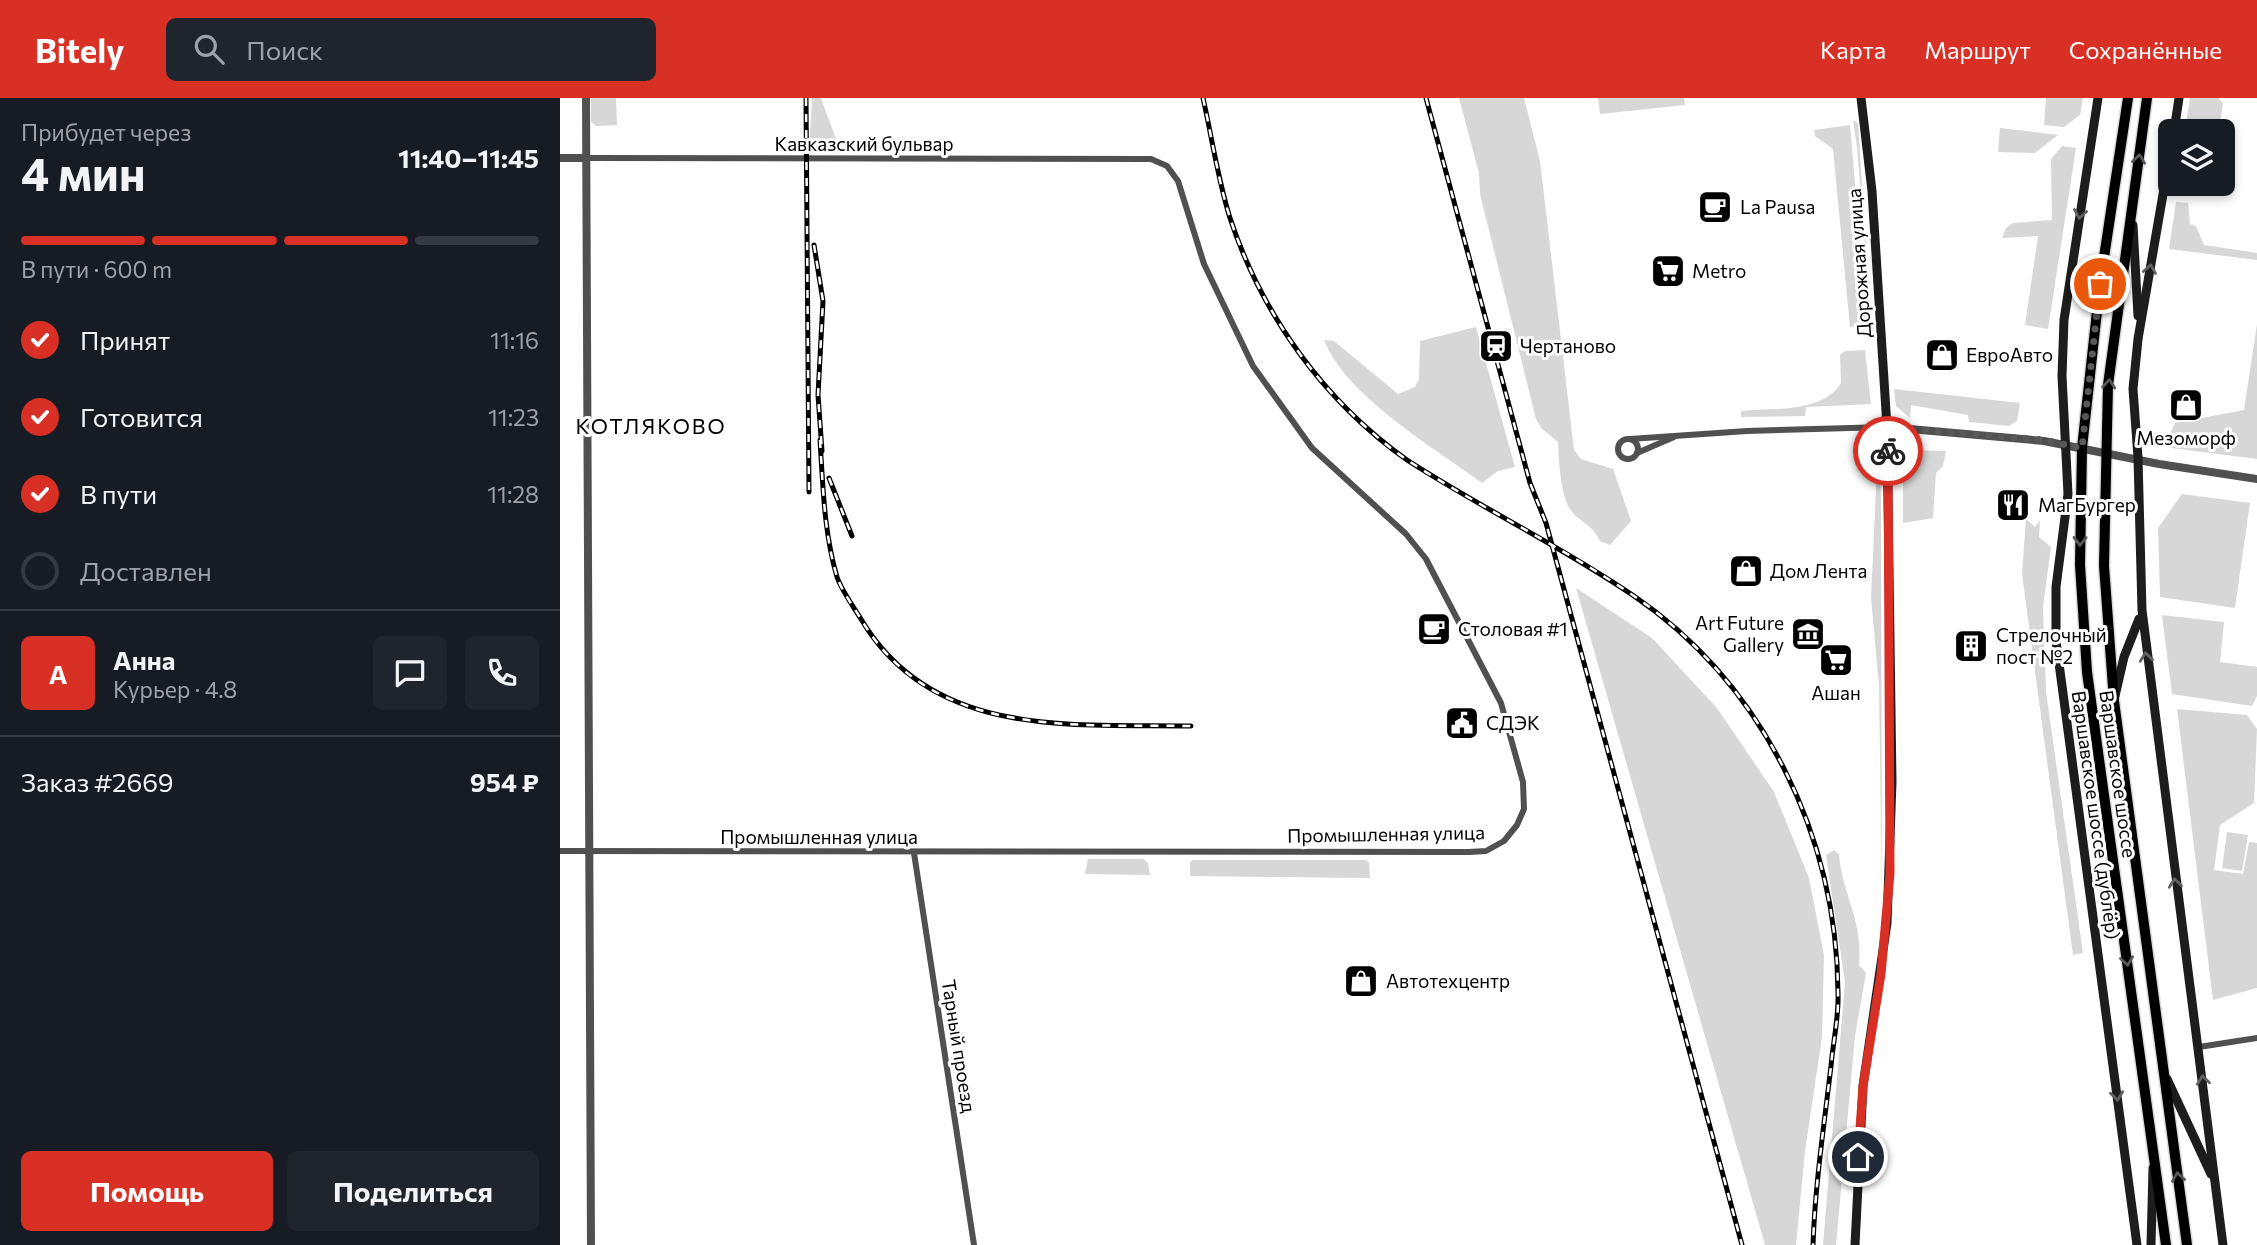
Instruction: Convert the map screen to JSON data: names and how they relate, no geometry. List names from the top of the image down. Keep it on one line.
{"streets":{"main road":["Дорожная улица","Варшавское шоссе","Варшавское шоссе (дублёр)"],"street":["Кавказский бульвар","Промышленная улица","Тарный проезд"]},"crossings":[["Кавказский бульвар","Промышленная улица"],["Промышленная улица","Тарный проезд"]],"districts":["КОТЛЯКОВО"],"places":{"cafe":["La Pausa","Столовая #1"],"supermarket":["Metro","Ашан"],"station":["Чертаново"],"shop":["ЕвроАвто","Мезоморф","Дом Лента","Автотехцентр"],"restaurant":["МагБургер"],"museum":["Art Future Gallery"],"building":["Стрелочный пост №2"],"public building":["СДЭК"]},"page":{"header":"Bitely","search":"Поиск","nav":["Карта","Маршрут","Сохранённые"],"heading":["4 мин","Прибудет через","11:40–11:45"],"panel":["Анна","Курьер · 4.8","Заказ #2669","954 ₽"],"bar":"В пути · 600 m","list":[["Принят","11:16"],["Готовится","11:23"],["В пути","11:28"],"Доставлен"],"round":"А","buttons":["Помощь","Поделиться"]}}
